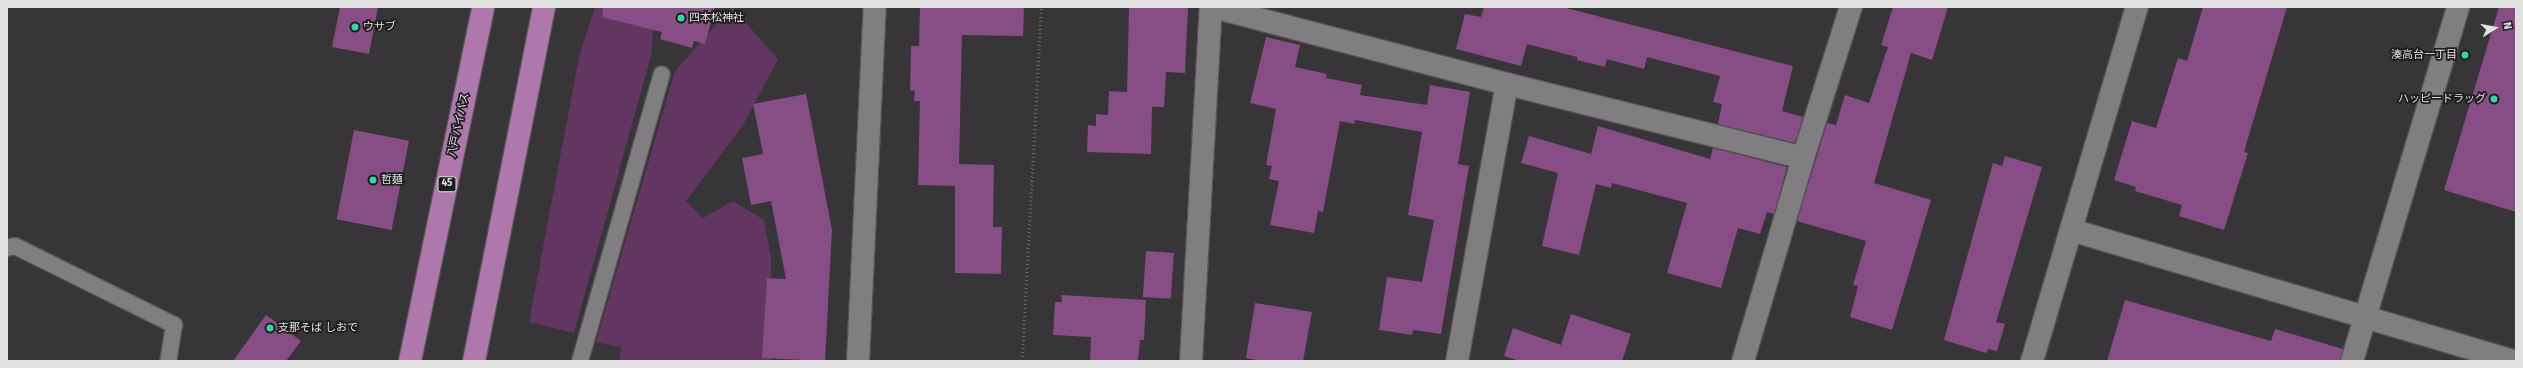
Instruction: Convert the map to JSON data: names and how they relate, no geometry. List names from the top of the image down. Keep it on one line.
{"streets":{"highway":["八戸バイパス","45"]},"places":["四本松神社","ウサブ","湊高台一丁目","ハッピードラッグ","哲麺","支那そば しおで"],"north":"right"}
